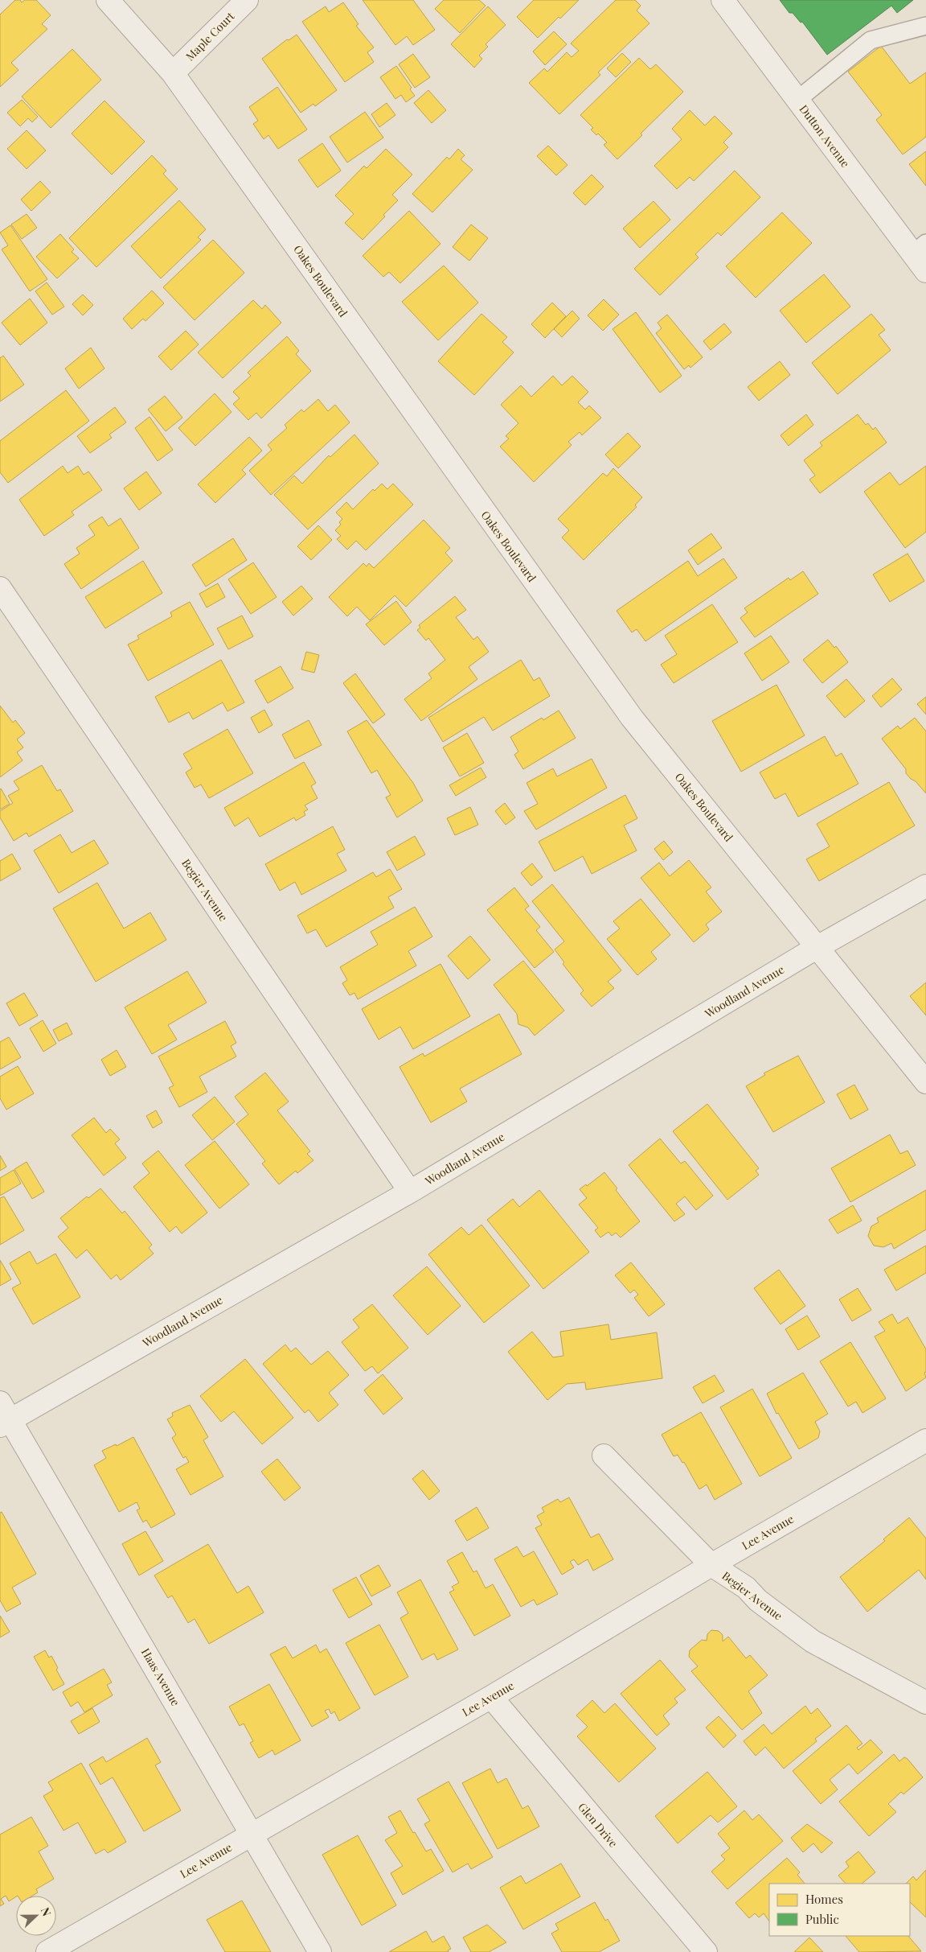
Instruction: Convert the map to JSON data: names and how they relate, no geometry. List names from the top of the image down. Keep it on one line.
{"streets":{"street":["Maple Court","Dutton Avenue","Oakes Boulevard","Begier Avenue","Woodland Avenue","Lee Avenue","Haas Avenue","Glen Drive"]},"crossings":[["Maple Court","Oakes Boulevard"],["Oakes Boulevard","Woodland Avenue"],["Begier Avenue","Woodland Avenue"],["Begier Avenue","Lee Avenue"],["Woodland Avenue","Haas Avenue"],["Lee Avenue","Haas Avenue"],["Lee Avenue","Glen Drive"]],"legend":["Homes","Public"],"north":"right"}
